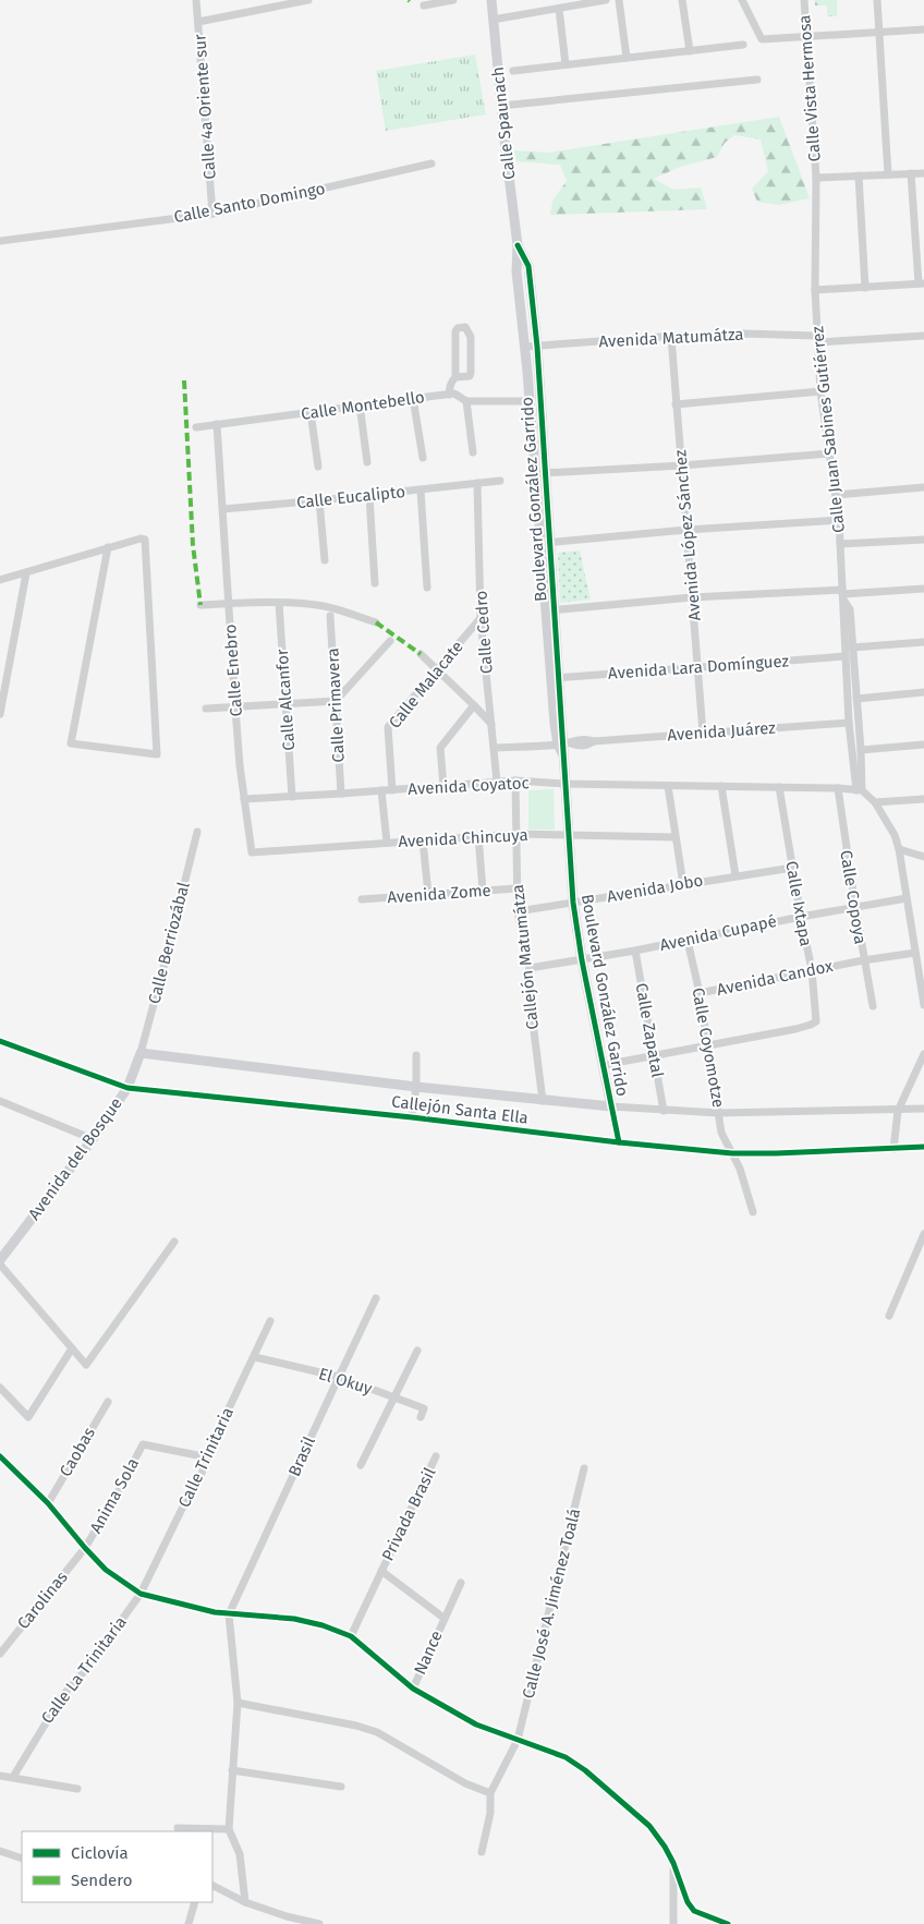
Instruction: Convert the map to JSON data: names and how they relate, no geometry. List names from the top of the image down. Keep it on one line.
{"streets":{"street":["Calle Vista Hermosa","Calle 4a Oriente sur","Calle Spaunach","Calle Santo Domingo","Avenida Matumátza","Calle Montebello","Calle Juan Sabines Gutiérrez","Calle Eucalipto","Boulevard González Garrido","Avenida López Sánchez","Calle Cedro","Avenida Lara Domínguez","Calle Enebro","Calle Malacate","Calle Alcanfor","Calle Primavera","Avenida Juárez","Avenida Coyatoc","Avenida Chincuya","Avenida Jobo","Avenida Zome","Calle Copoya","Calle Ixtapa","Avenida Cupapé","Calle Berriozábal","Callejón Matumátza","Avenida Candox","Calle Zapatal","Calle Coyomotze","Callejón Santa Ella","Avenida del Bosque","El Okuy","Caobas","Brasil","Calle Trinitaria","Anima Sola","Privada Brasil","Carolinas","Calle José A. Jiménez Toalá","Nance","Calle La Trinitaria"]},"crossings":[["Calle Vista Hermosa","Calle Juan Sabines Gutiérrez"],["Calle 4a Oriente sur","Calle Santo Domingo"],["Calle Spaunach","Boulevard González Garrido"],["Avenida Matumátza","Calle Juan Sabines Gutiérrez"],["Avenida Matumátza","Boulevard González Garrido"],["Avenida Matumátza","Avenida López Sánchez"],["Calle Montebello","Boulevard González Garrido"],["Calle Montebello","Calle Enebro"],["Calle Juan Sabines Gutiérrez","Avenida Lara Domínguez"],["Calle Juan Sabines Gutiérrez","Avenida Juárez"],["Calle Juan Sabines Gutiérrez","Avenida Coyatoc"],["Calle Eucalipto","Calle Cedro"],["Calle Eucalipto","Calle Enebro"],["Boulevard González Garrido","Avenida Lara Domínguez"],["Boulevard González Garrido","Avenida Juárez"],["Boulevard González Garrido","Avenida Coyatoc"],["Boulevard González Garrido","Avenida Chincuya"],["Boulevard González Garrido","Avenida Jobo"],["Boulevard González Garrido","Avenida Cupapé"],["Boulevard González Garrido","Callejón Santa Ella"],["Avenida López Sánchez","Avenida Lara Domínguez"],["Avenida López Sánchez","Avenida Juárez"],["Calle Cedro","Calle Malacate"],["Calle Cedro","Avenida Juárez"],["Calle Cedro","Avenida Coyatoc"],["Calle Enebro","Avenida Coyatoc"],["Calle Enebro","Avenida Chincuya"],["Calle Malacate","Avenida Coyatoc"],["Calle Alcanfor","Avenida Coyatoc"],["Calle Primavera","Avenida Coyatoc"],["Avenida Coyatoc","Calle Copoya"],["Avenida Coyatoc","Calle Ixtapa"],["Avenida Coyatoc","Callejón Matumátza"],["Avenida Chincuya","Callejón Matumátza"],["Avenida Jobo","Calle Ixtapa"],["Avenida Jobo","Callejón Matumátza"],["Avenida Zome","Callejón Matumátza"],["Calle Copoya","Avenida Cupapé"],["Calle Copoya","Avenida Candox"],["Calle Ixtapa","Avenida Cupapé"],["Calle Ixtapa","Avenida Candox"],["Calle Ixtapa","Calle Coyomotze"],["Avenida Cupapé","Callejón Matumátza"],["Avenida Cupapé","Calle Zapatal"],["Avenida Cupapé","Calle Coyomotze"],["Calle Berriozábal","Avenida del Bosque"],["Avenida Candox","Calle Coyomotze"],["Calle Coyomotze","Callejón Santa Ella"],["Callejón Santa Ella","Avenida del Bosque"],["El Okuy","Brasil"],["El Okuy","Calle Trinitaria"],["Calle Trinitaria","Anima Sola"],["Calle Trinitaria","Calle La Trinitaria"],["Anima Sola","Carolinas"]],"legend":["Ciclovía","Sendero"]}
